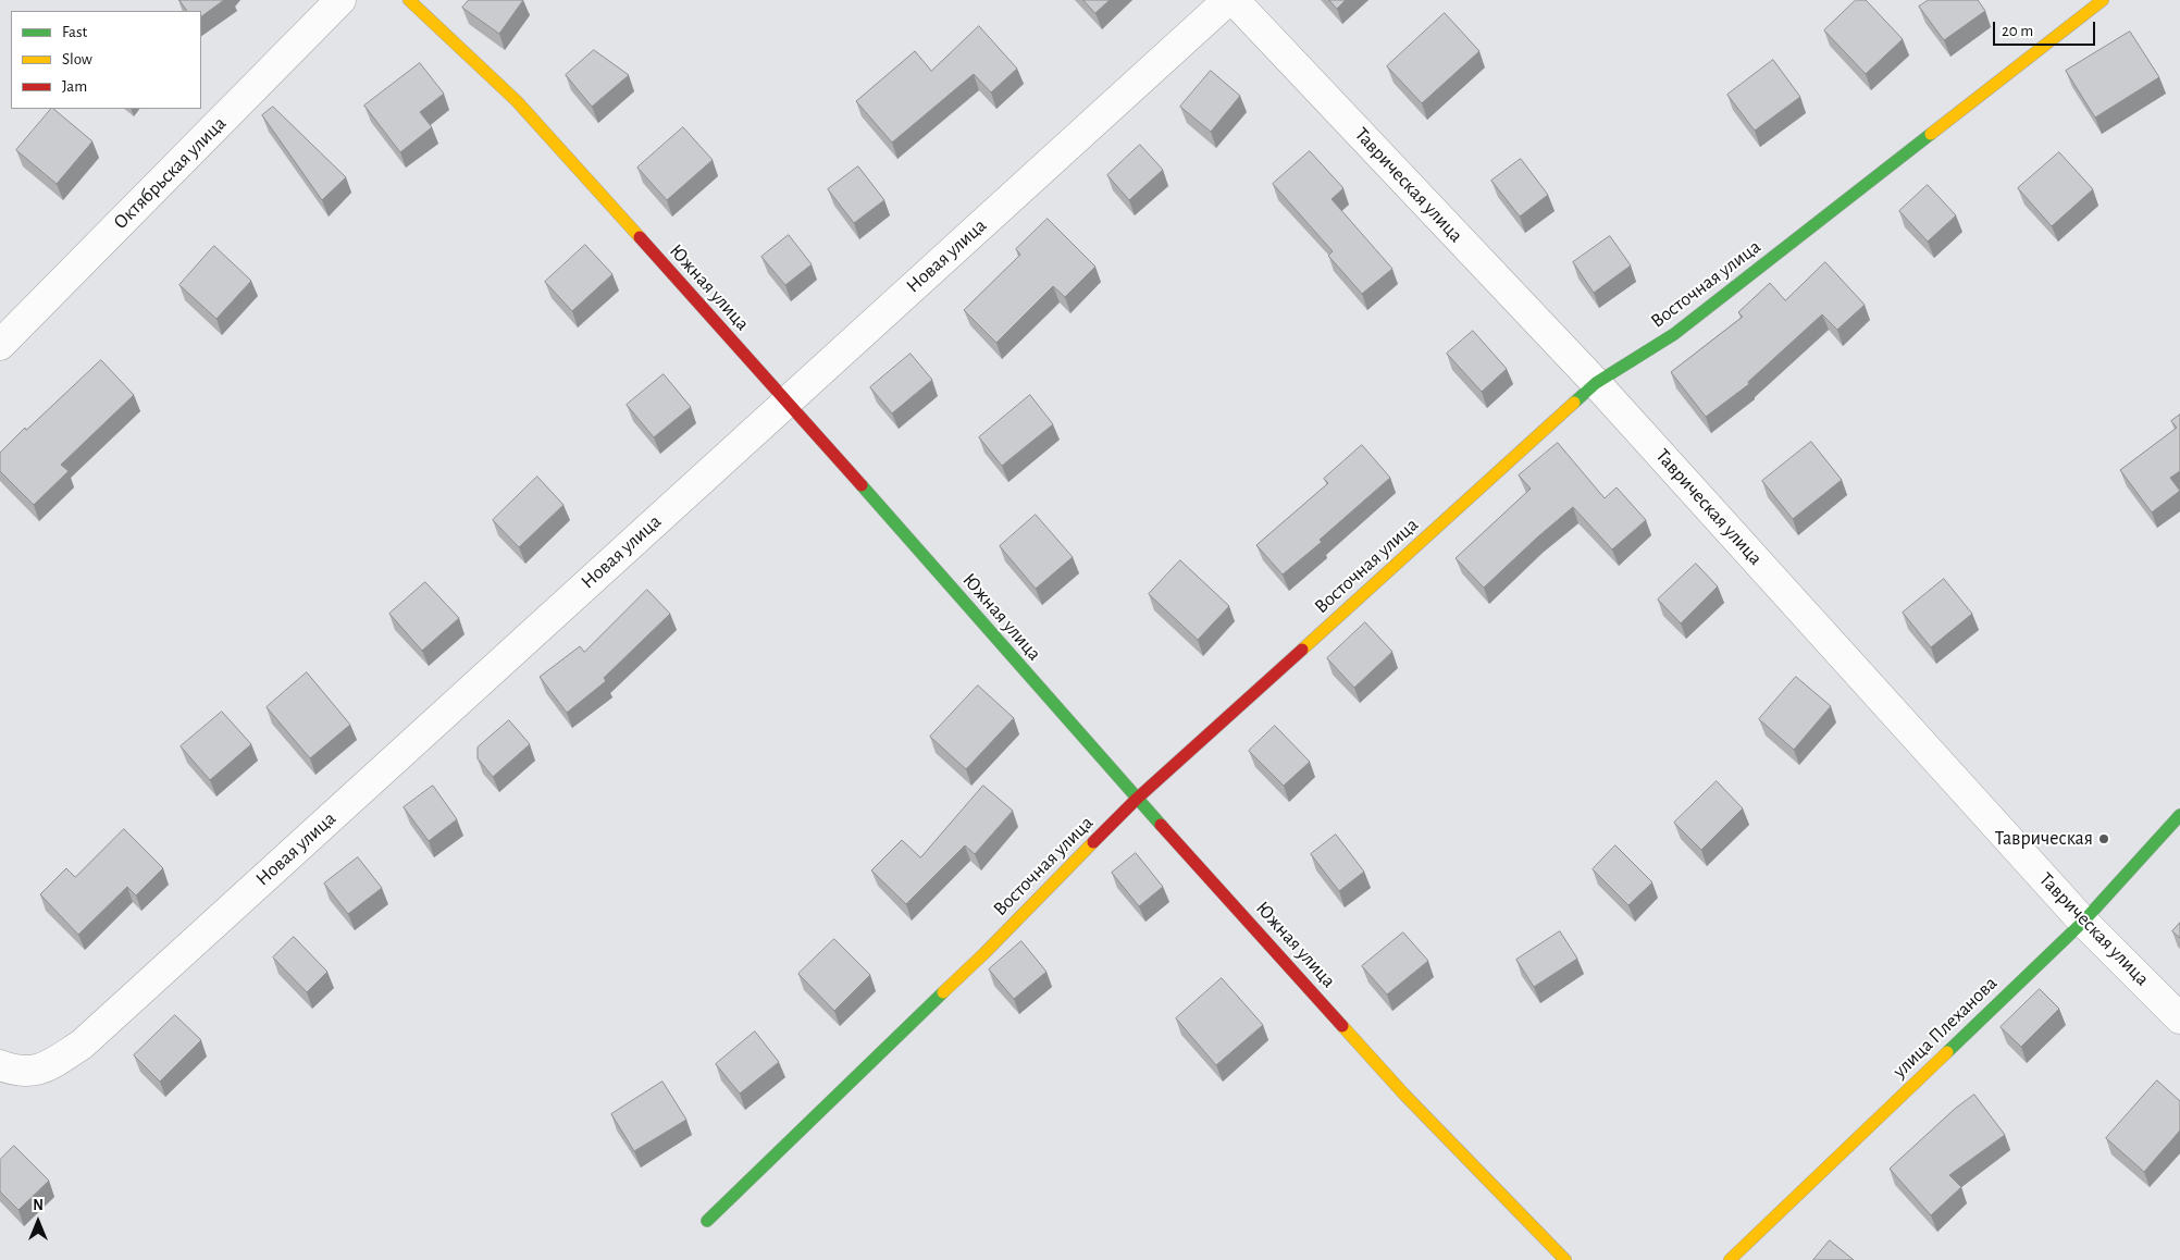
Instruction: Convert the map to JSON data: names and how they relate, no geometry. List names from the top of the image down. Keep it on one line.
{"streets":{"street":["Октябрьская улица","Таврическая улица","Новая улица","Восточная улица","Южная улица","улица Плеханова"]},"crossings":[["Таврическая улица","Восточная улица"],["Таврическая улица","улица Плеханова"],["Новая улица","Южная улица"],["Восточная улица","Южная улица"]],"places":["Таврическая"],"legend":["Fast","Slow","Jam"],"scale_bar":"20 m","north":"top"}
